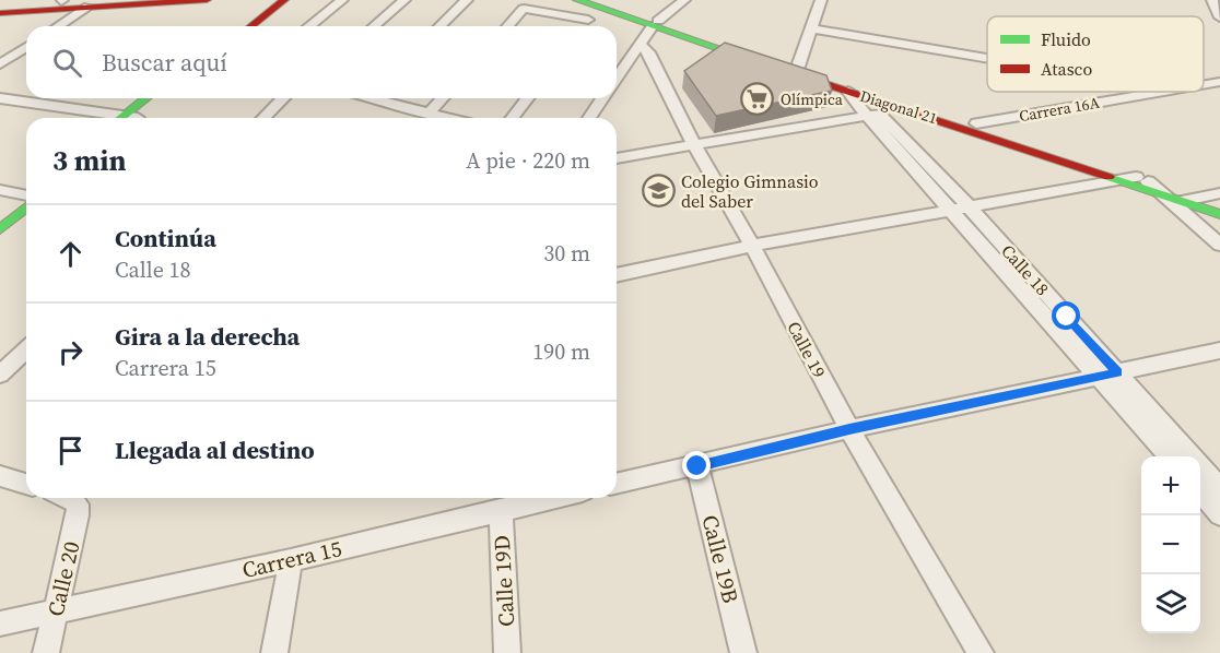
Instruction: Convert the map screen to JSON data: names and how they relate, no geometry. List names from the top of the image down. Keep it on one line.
{"streets":{"main road":["Diagonal 21"],"street":["Carrera 16A","Calle 18","Calle 19","Carrera 15","Calle 19B","Calle 20","Calle 19D"]},"crossings":[["Diagonal 21","Carrera 16A"],["Diagonal 21","Calle 18"],["Carrera 15","Calle 20"],["Carrera 15","Calle 19D"]],"places":{"supermarket":["Olímpica"],"school or university":["Colegio Gimnasio del Saber"]},"legend":["Fluido","Atasco"],"page":{"search":"Buscar aquí","heading":["3 min","A pie · 220 m"],"list":[["Continúa","Calle 18","30 m"],["Gira a la derecha","Carrera 15","190 m"],"Llegada al destino"],"map_buttons":["+","−"]}}
